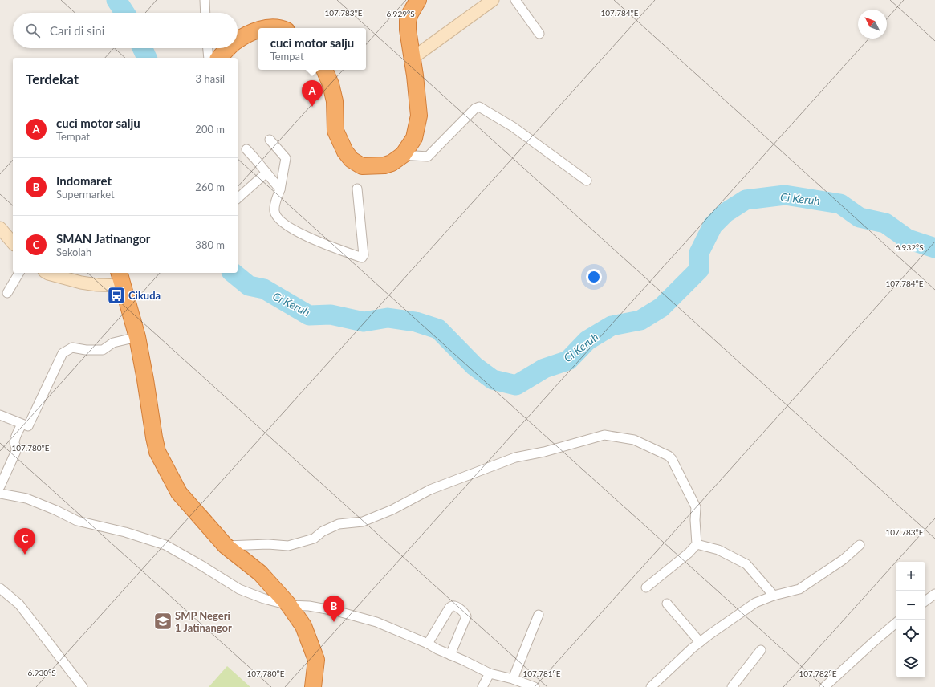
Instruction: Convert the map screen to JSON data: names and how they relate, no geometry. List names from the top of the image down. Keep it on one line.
{"water":["Ci Keruh"],"places":{"bus stop":["Cikuda"],"school or university":["SMP Negeri 1 Jatinangor"]},"north":"top left","page":{"search":"Cari di sini","popup":["cuci motor salju","Tempat"],"heading":["Terdekat","3 hasil"],"pins":["A","C","B"],"list":[{"mark":"A","name":"cuci motor salju","note":"Tempat","value":"200 m"},{"mark":"B","name":"Indomaret","note":"Supermarket","value":"260 m"},{"mark":"C","name":"SMAN Jatinangor","note":"Sekolah","value":"380 m"}],"map_buttons":["+","−"]},"coordinates":["107.783°E","107.784°E","6.929°S","6.932°S","107.780°E","6.930°S","107.781°E","107.782°E"]}
